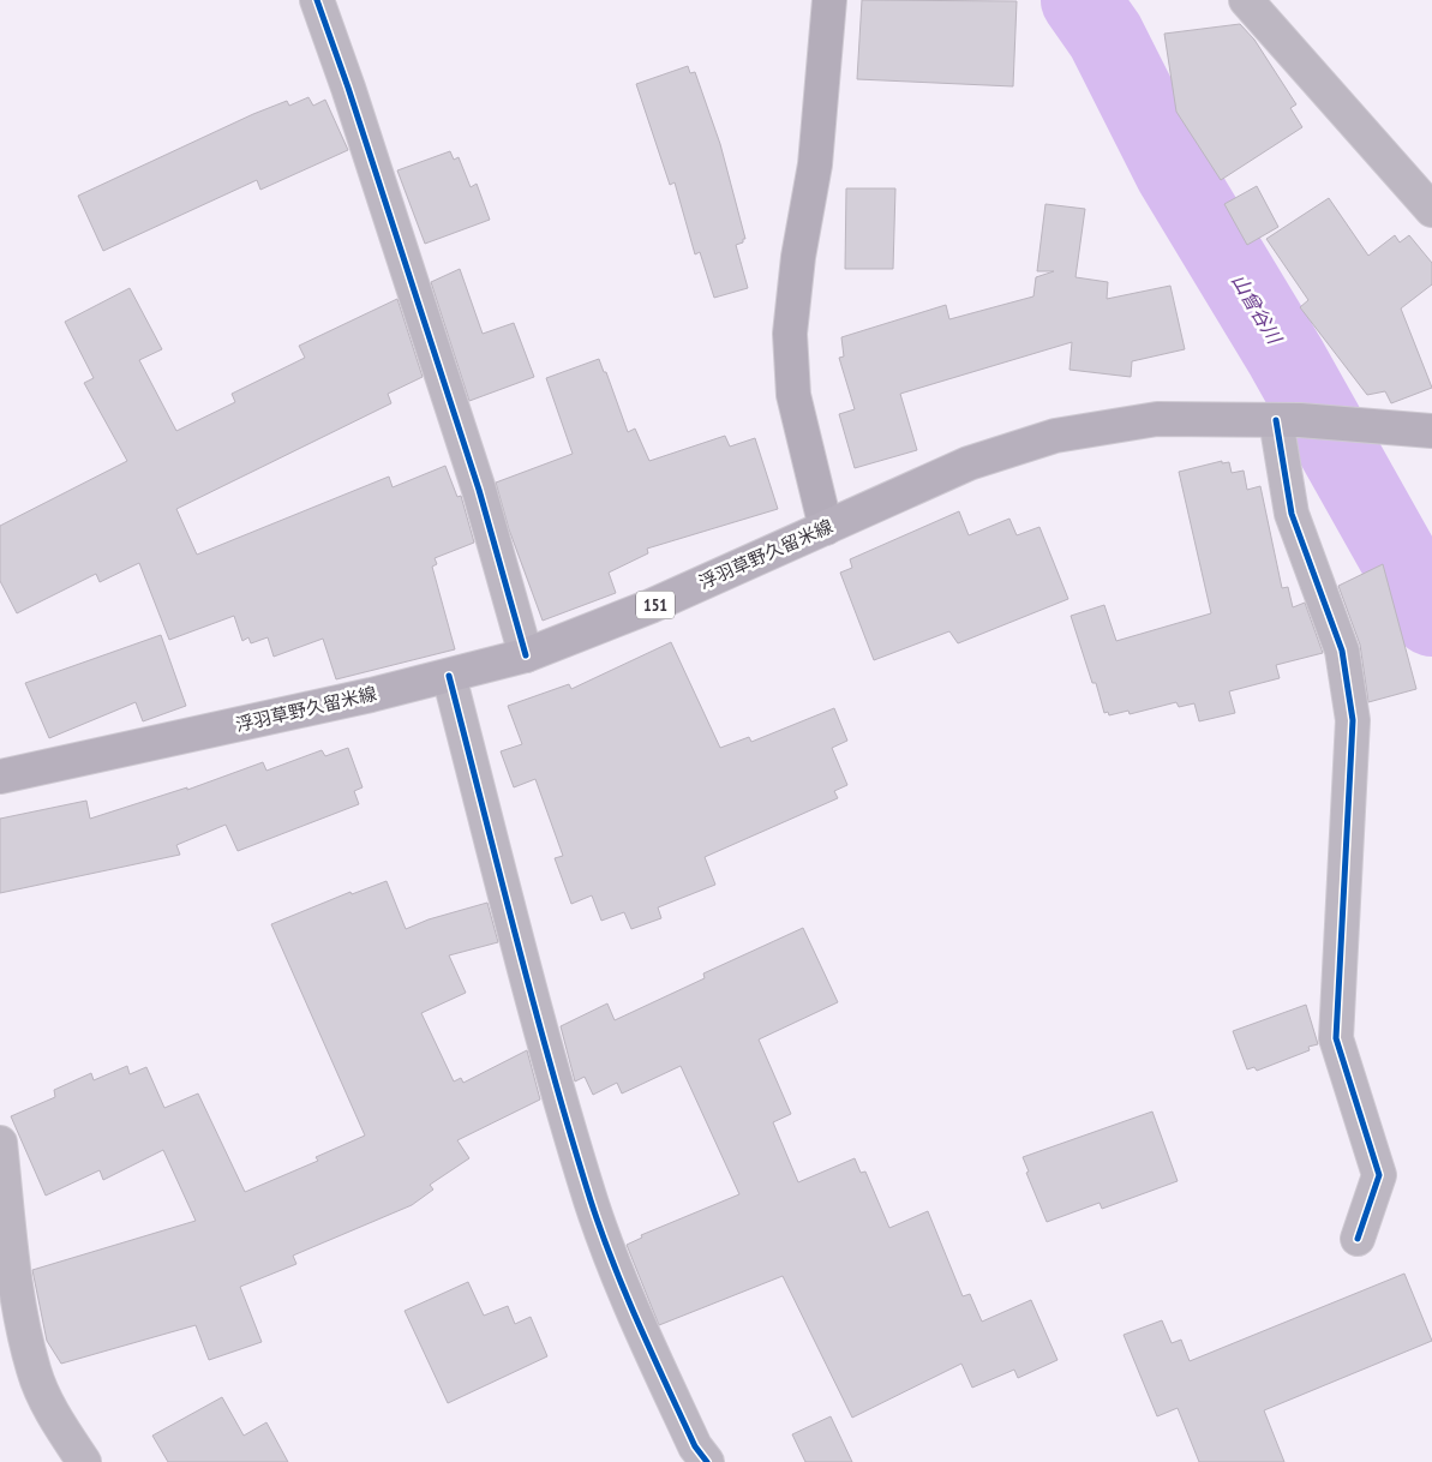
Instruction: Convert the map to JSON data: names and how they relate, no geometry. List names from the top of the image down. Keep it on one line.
{"streets":{"main road":["浮羽草野久留米線","151"]},"water":["山曾谷川"]}
